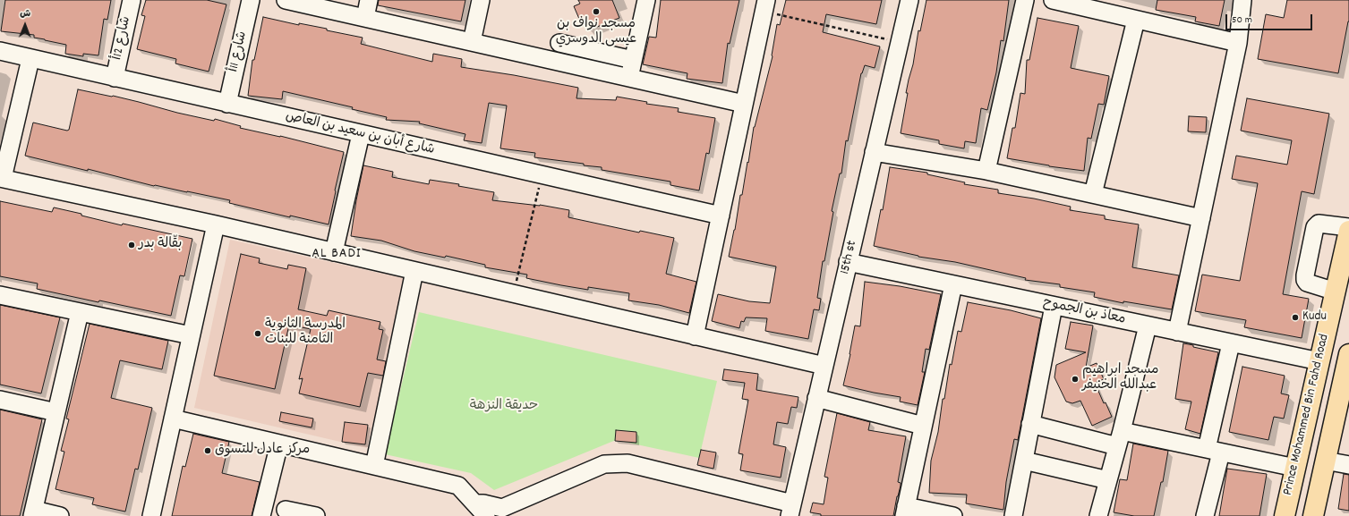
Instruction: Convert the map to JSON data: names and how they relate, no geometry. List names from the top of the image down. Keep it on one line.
{"streets":{"highway":["Prince Mohammed Bin Fahd Road"],"street":["شارع 12أ","شارع 11أ","شارع أبان بن سعيد بن العاص","15th st","معاذ بن الجموح"]},"crossings":[["شارع 12أ","شارع أبان بن سعيد بن العاص"],["شارع 11أ","شارع أبان بن سعيد بن العاص"],["15th st","معاذ بن الجموح"],["معاذ بن الجموح","Prince Mohammed Bin Fahd Road"]],"districts":["AL BADI"],"parks":["حديقة النزهة"],"places":["مسجد نواف بن عيسى الدوسري","بقّالة بدر","Kudu","المدرسة الثانوية الثامنة للبنات","مسجد ابراهيم عبدالله الخنيفر","مركز عادل للتسوق"],"scale_bar":"50 m","north":"top"}
